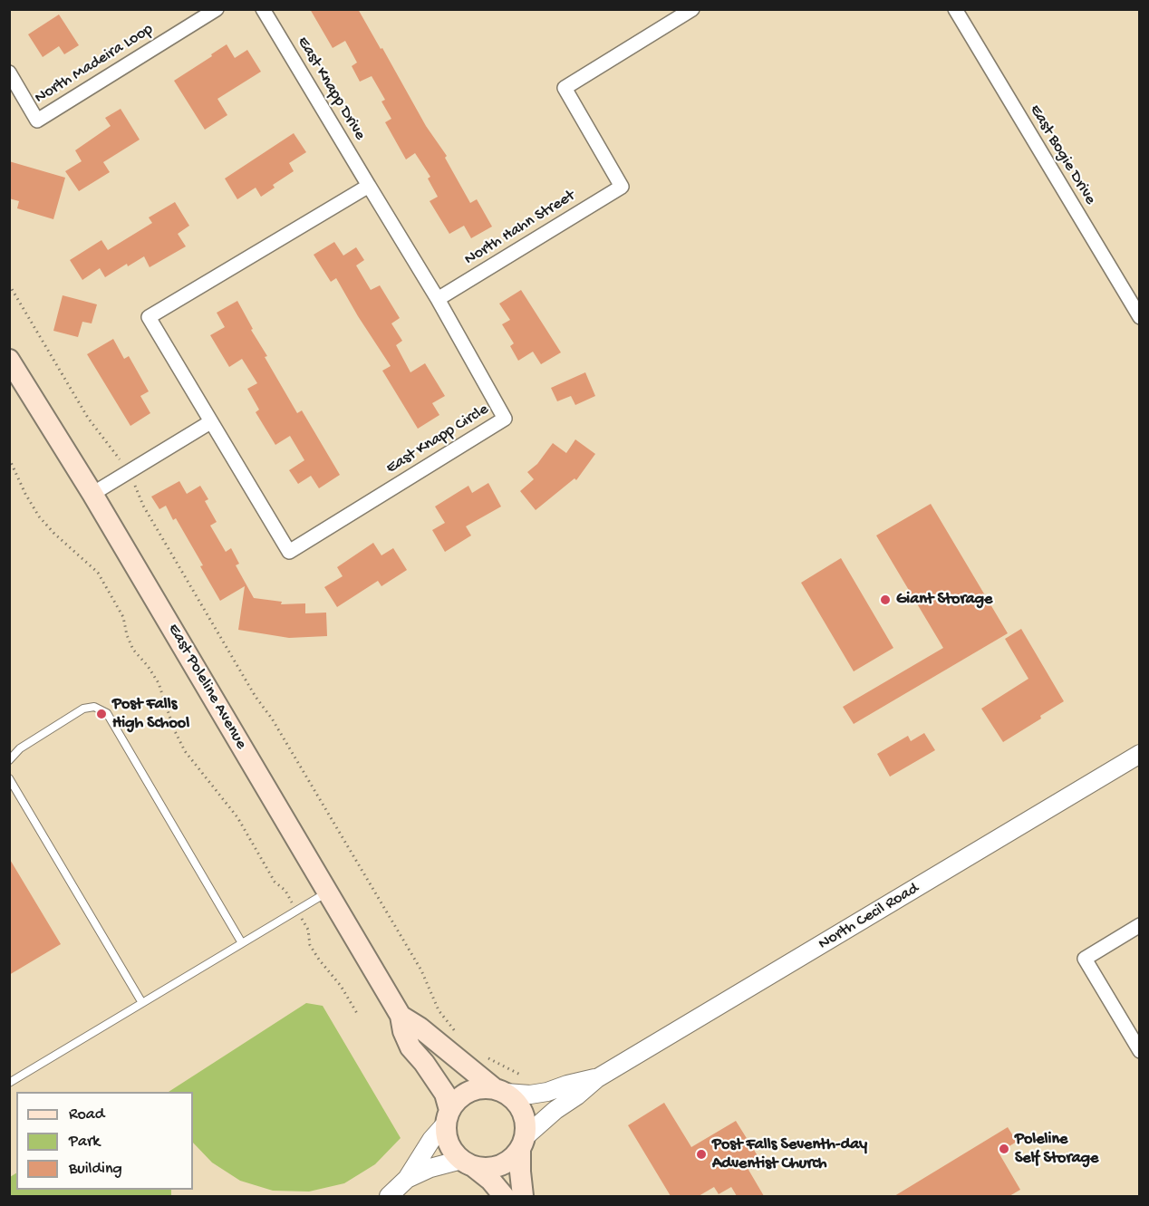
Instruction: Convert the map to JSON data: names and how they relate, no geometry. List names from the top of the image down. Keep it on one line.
{"streets":{"main road":["East Poleline Avenue"],"street":["North Madeira Loop","East Knapp Drive","East Bogie Drive","North Hahn Street","East Knapp Circle","North Cecil Road"]},"crossings":[["East Knapp Drive","East Knapp Circle"],["North Hahn Street","East Knapp Circle"],["East Poleline Avenue","North Cecil Road"]],"places":["Giant Storage","Post Falls High School","Poleline Self Storage","Post Falls Seventh-day Adventist Church"],"legend":["Road","Park","Building"]}
